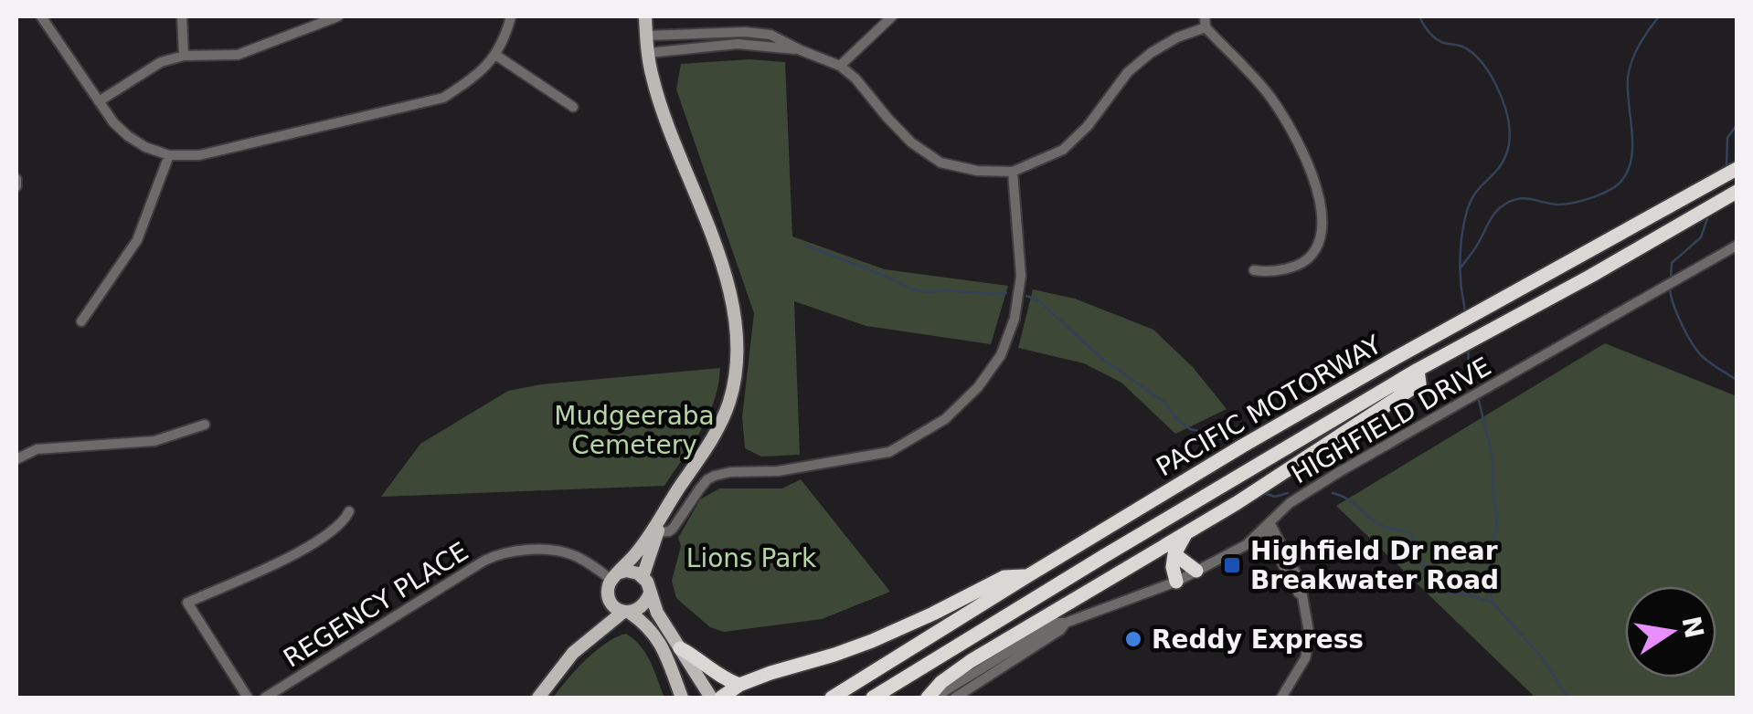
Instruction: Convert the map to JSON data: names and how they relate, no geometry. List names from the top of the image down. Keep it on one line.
{"streets":{"highway":["PACIFIC MOTORWAY"],"street":["HIGHFIELD DRIVE","REGENCY PLACE"]},"parks":["Mudgeeraba Cemetery","Lions Park"],"places":{"transit":["Highfield Dr near Breakwater Road"],"other":["Reddy Express"]},"north":"right"}
